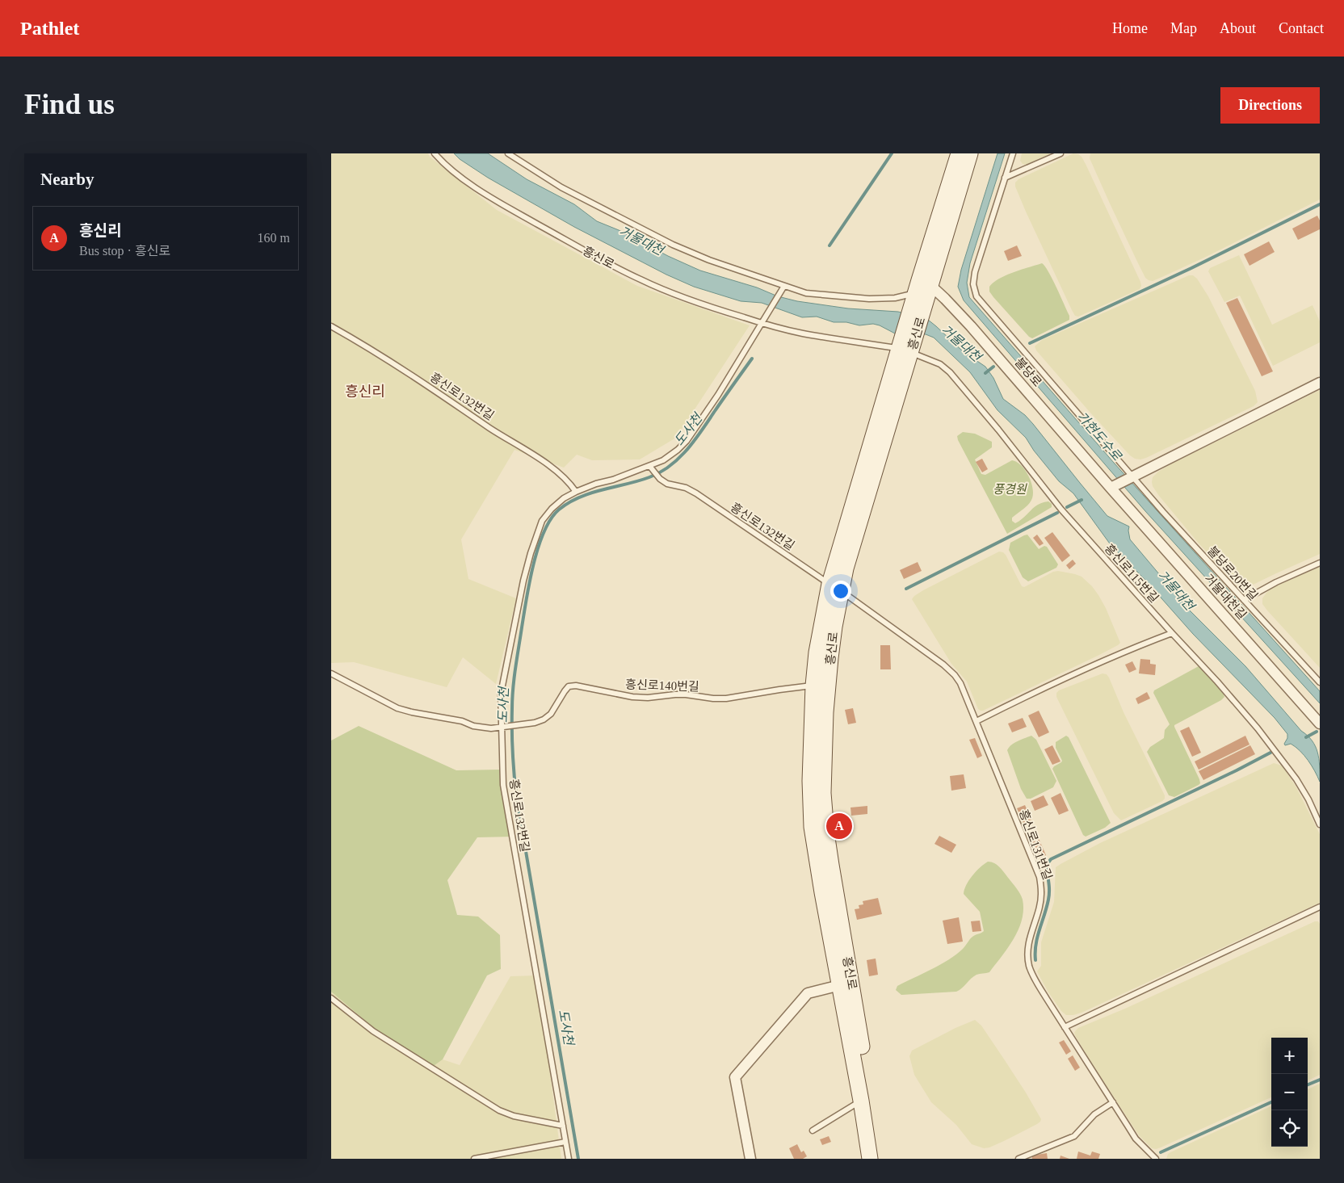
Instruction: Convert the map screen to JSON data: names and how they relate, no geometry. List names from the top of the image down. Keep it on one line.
{"streets":{"main road":["흥신로"],"street":["불당로","거물대천길"],"lane":["흥신로132번길","흥신로115번길","불당로20번길","흥신로140번길","흥신로131번길"]},"crossings":[["흥신로","불당로"],["흥신로","흥신로132번길"],["흥신로","흥신로115번길"],["흥신로","흥신로140번길"],["흥신로","흥신로131번길"],["불당로","거물대천길"],["흥신로132번길","흥신로140번길"],["흥신로132번길","흥신로131번길"]],"districts":["흥신리"],"water":["거물대천","도사천","가현도수로"],"parks":["풍경원"],"page":{"header":"Pathlet","nav":["Home","Map","About","Contact"],"buttons":"Directions","title":"Find us","heading":"Nearby","list":[{"mark":"A","name":"흥신리","note":"Bus stop · 흥신로","value":"160 m"}],"pins":"A","map_buttons":["+","−"]}}
